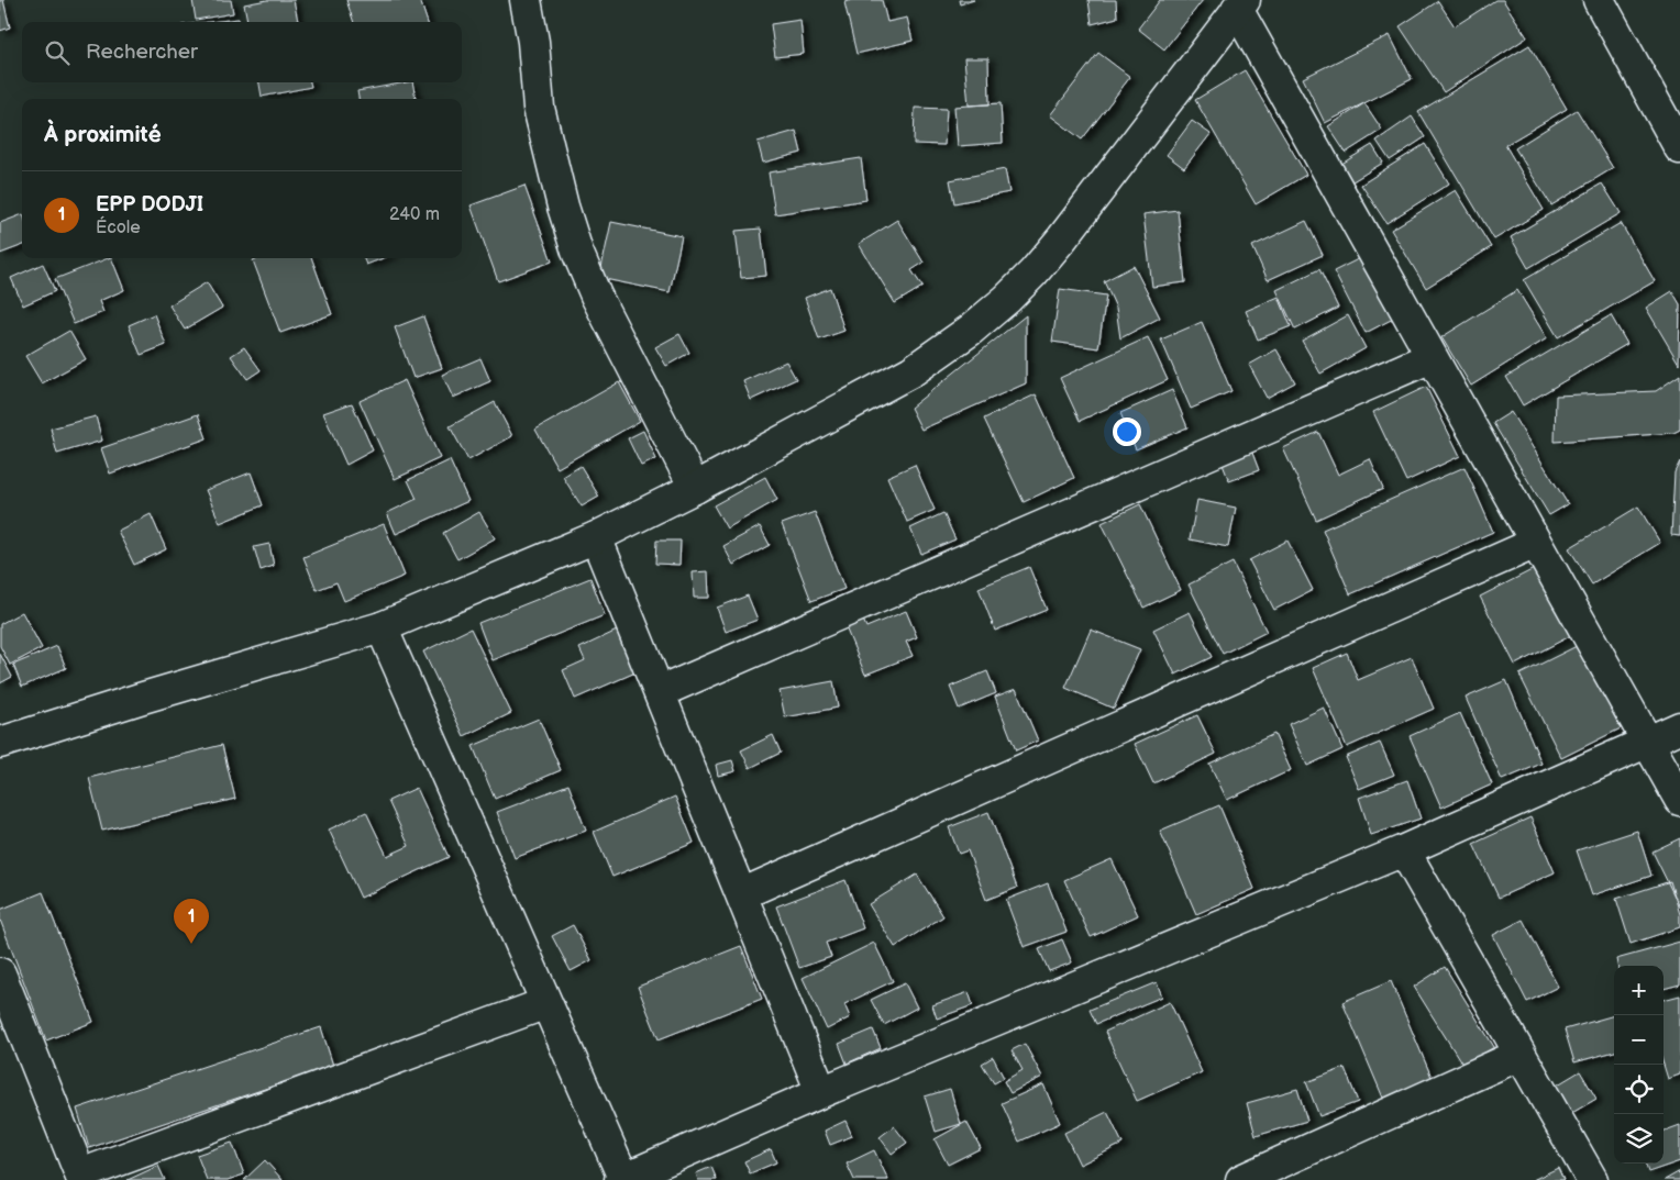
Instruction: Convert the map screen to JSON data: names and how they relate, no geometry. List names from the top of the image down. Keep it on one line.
{"page":{"search":"Rechercher","heading":"À proximité","list":[{"mark":"1","name":"EPP DODJI","note":"École","value":"240 m"}],"pins":"1","map_buttons":["+","−"]}}
